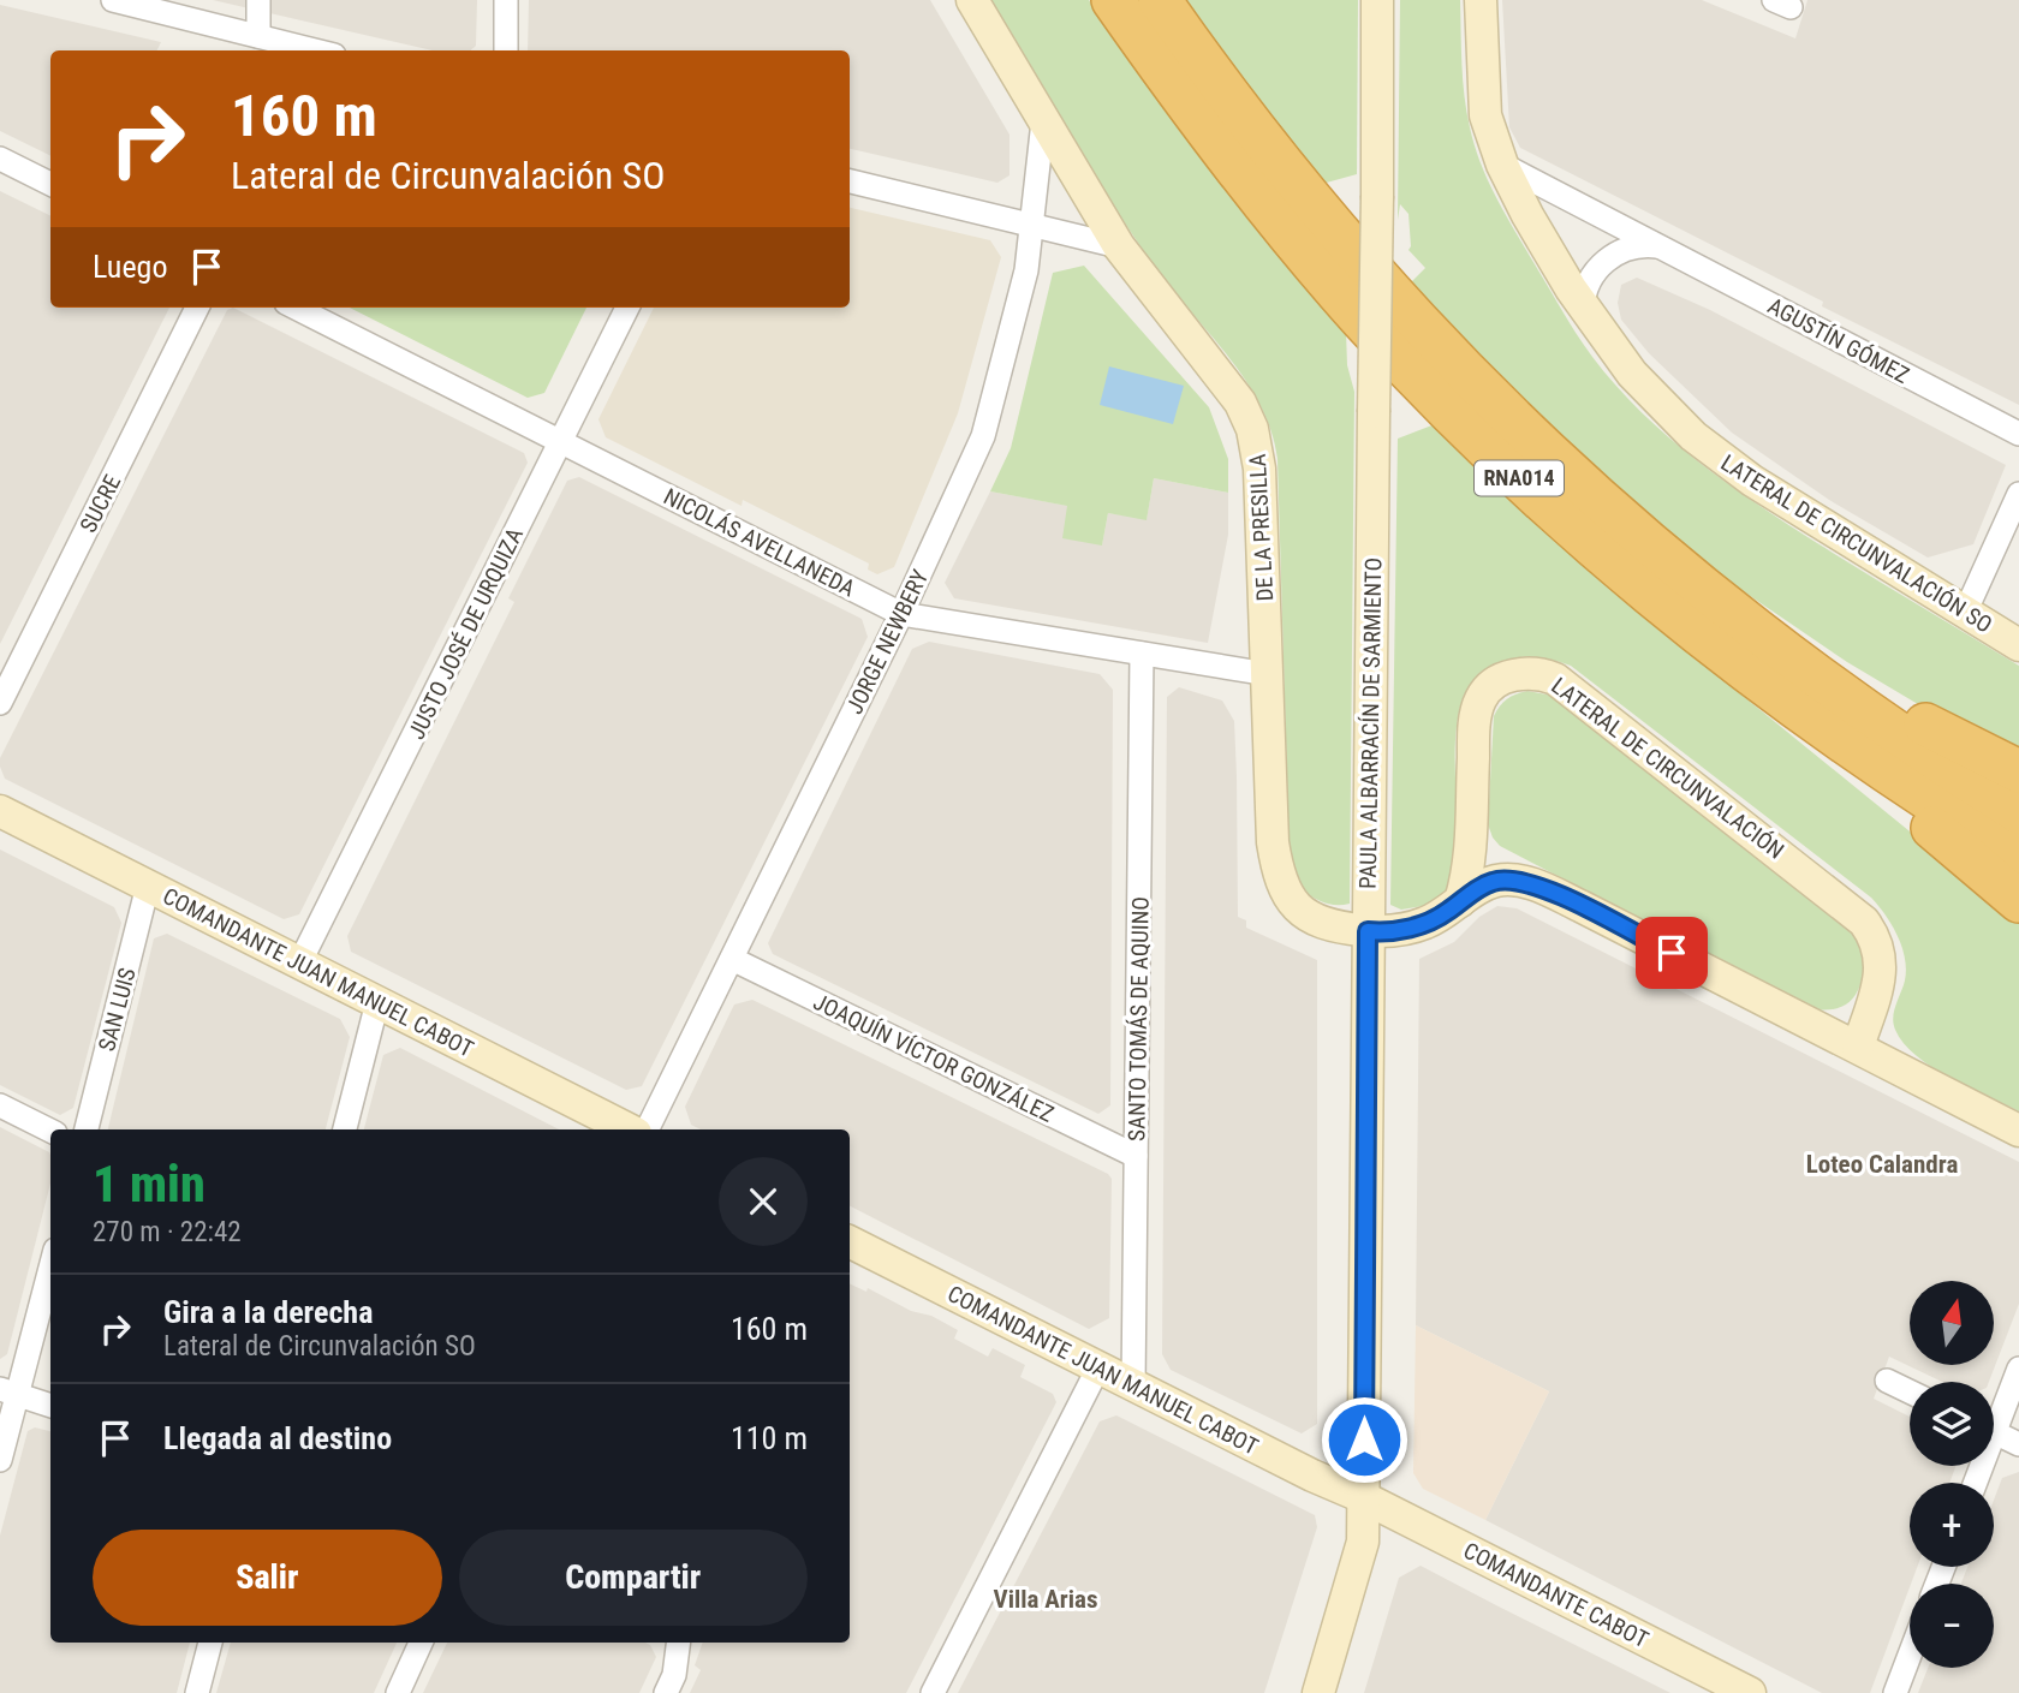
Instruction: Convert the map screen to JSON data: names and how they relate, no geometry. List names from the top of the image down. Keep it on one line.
{"streets":{"highway":["RNA014"],"street":["AGUSTÍN GÓMEZ","SUCRE","DE LA PRESILLA","NICOLÁS AVELLANEDA","LATERAL DE CIRCUNVALACIÓN SO","JUSTO JOSÉ DE URQUIZA","JORGE NEWBERY","PAULA ALBARRACÍN DE SARMIENTO","LATERAL DE CIRCUNVALACIÓN","COMANDANTE JUAN MANUEL CABOT","SAN LUIS","SANTO TOMÁS DE AQUINO","JOAQUÍN VÍCTOR GONZÁLEZ","COMANDANTE CABOT"]},"crossings":[["AGUSTÍN GÓMEZ","LATERAL DE CIRCUNVALACIÓN SO"],["DE LA PRESILLA","NICOLÁS AVELLANEDA"],["DE LA PRESILLA","JORGE NEWBERY"],["DE LA PRESILLA","PAULA ALBARRACÍN DE SARMIENTO"],["NICOLÁS AVELLANEDA","JUSTO JOSÉ DE URQUIZA"],["NICOLÁS AVELLANEDA","JORGE NEWBERY"],["NICOLÁS AVELLANEDA","SANTO TOMÁS DE AQUINO"],["JUSTO JOSÉ DE URQUIZA","COMANDANTE JUAN MANUEL CABOT"],["JORGE NEWBERY","JOAQUÍN VÍCTOR GONZÁLEZ"],["PAULA ALBARRACÍN DE SARMIENTO","COMANDANTE JUAN MANUEL CABOT"],["PAULA ALBARRACÍN DE SARMIENTO","COMANDANTE CABOT"],["COMANDANTE JUAN MANUEL CABOT","SAN LUIS"],["COMANDANTE JUAN MANUEL CABOT","SANTO TOMÁS DE AQUINO"],["COMANDANTE JUAN MANUEL CABOT","COMANDANTE CABOT"],["SANTO TOMÁS DE AQUINO","JOAQUÍN VÍCTOR GONZÁLEZ"]],"districts":["Loteo Calandra","Villa Arias"],"north":"top","page":{"turn":["160 m","Lateral de Circunvalación SO"],"then":"Luego","heading":["1 min","270 m · 22:42"],"list":[{"name":"Gira a la derecha","note":"Lateral de Circunvalación SO","value":"160 m"},{"name":"Llegada al destino","value":"110 m"}],"map_buttons":["+","−"],"buttons":["Salir","Compartir"]}}
